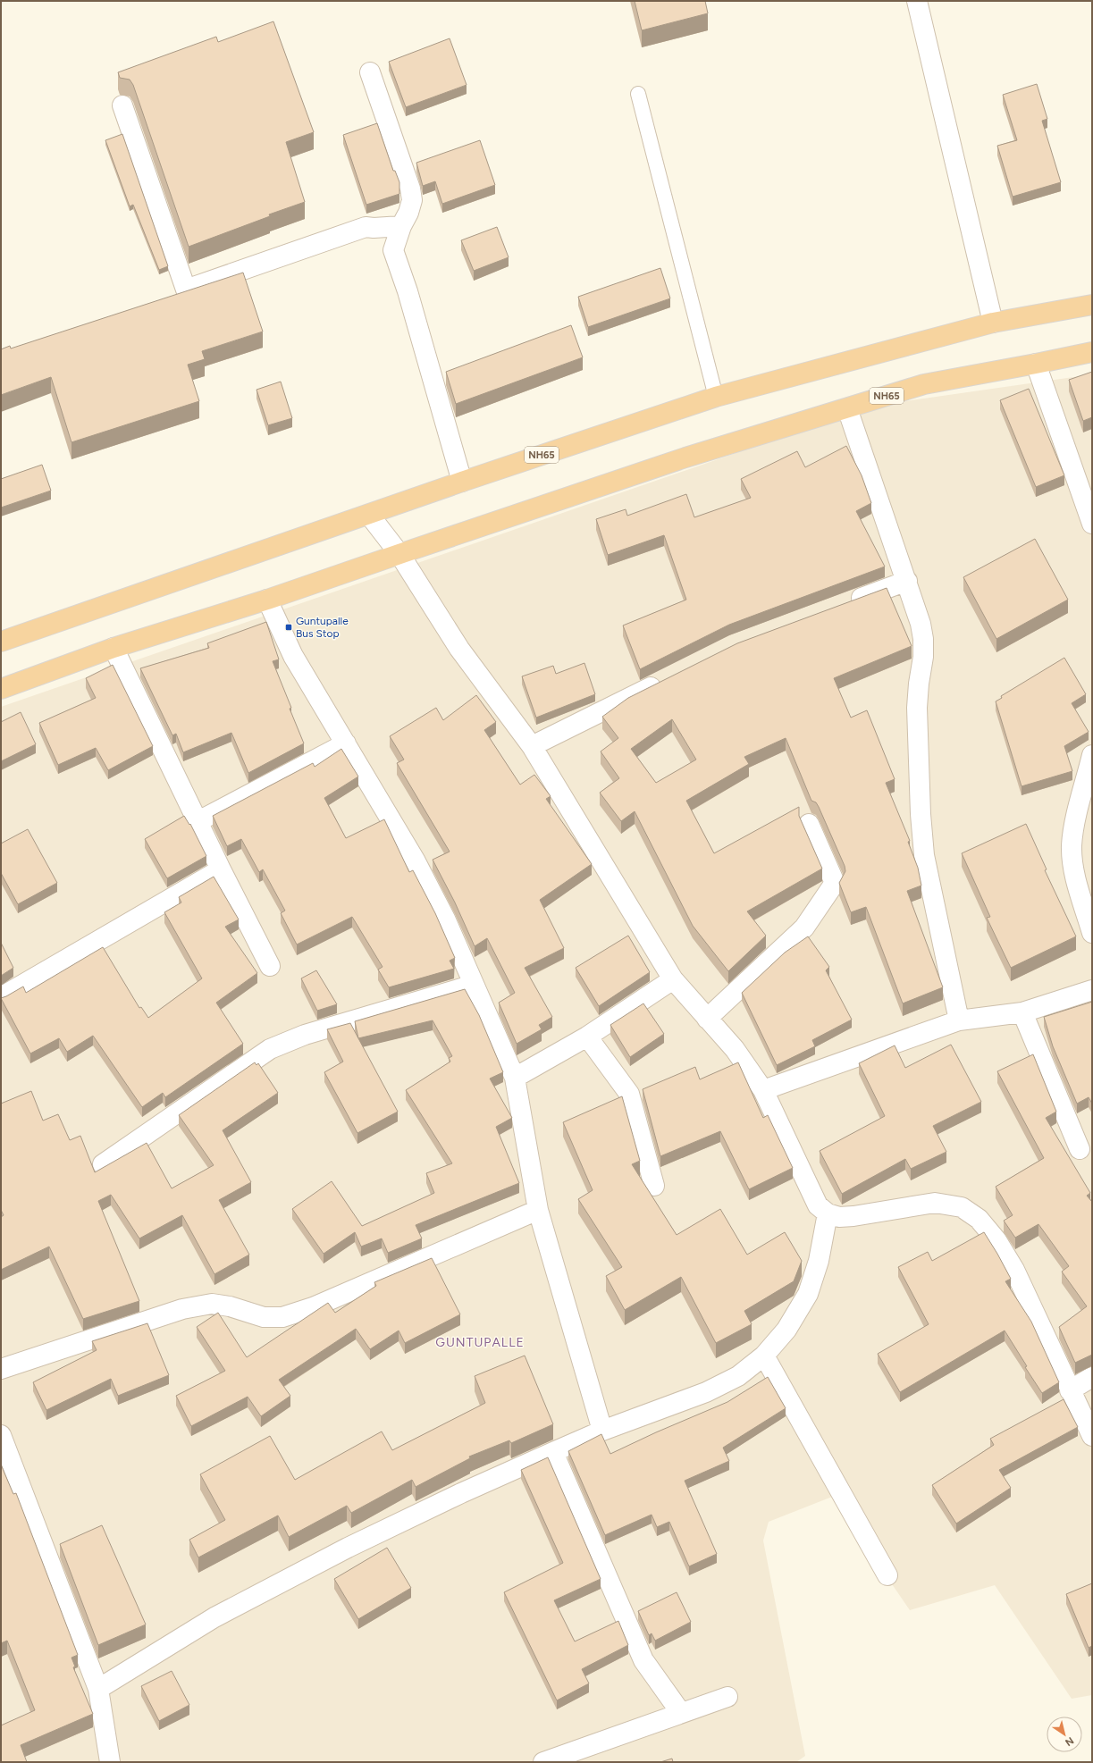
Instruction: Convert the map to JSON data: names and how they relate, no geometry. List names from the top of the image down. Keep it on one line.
{"streets":{"highway":["NH65"]},"districts":["GUNTUPALLE"],"places":{"transit":["Guntupalle Bus Stop"]},"north":"bottom right"}
